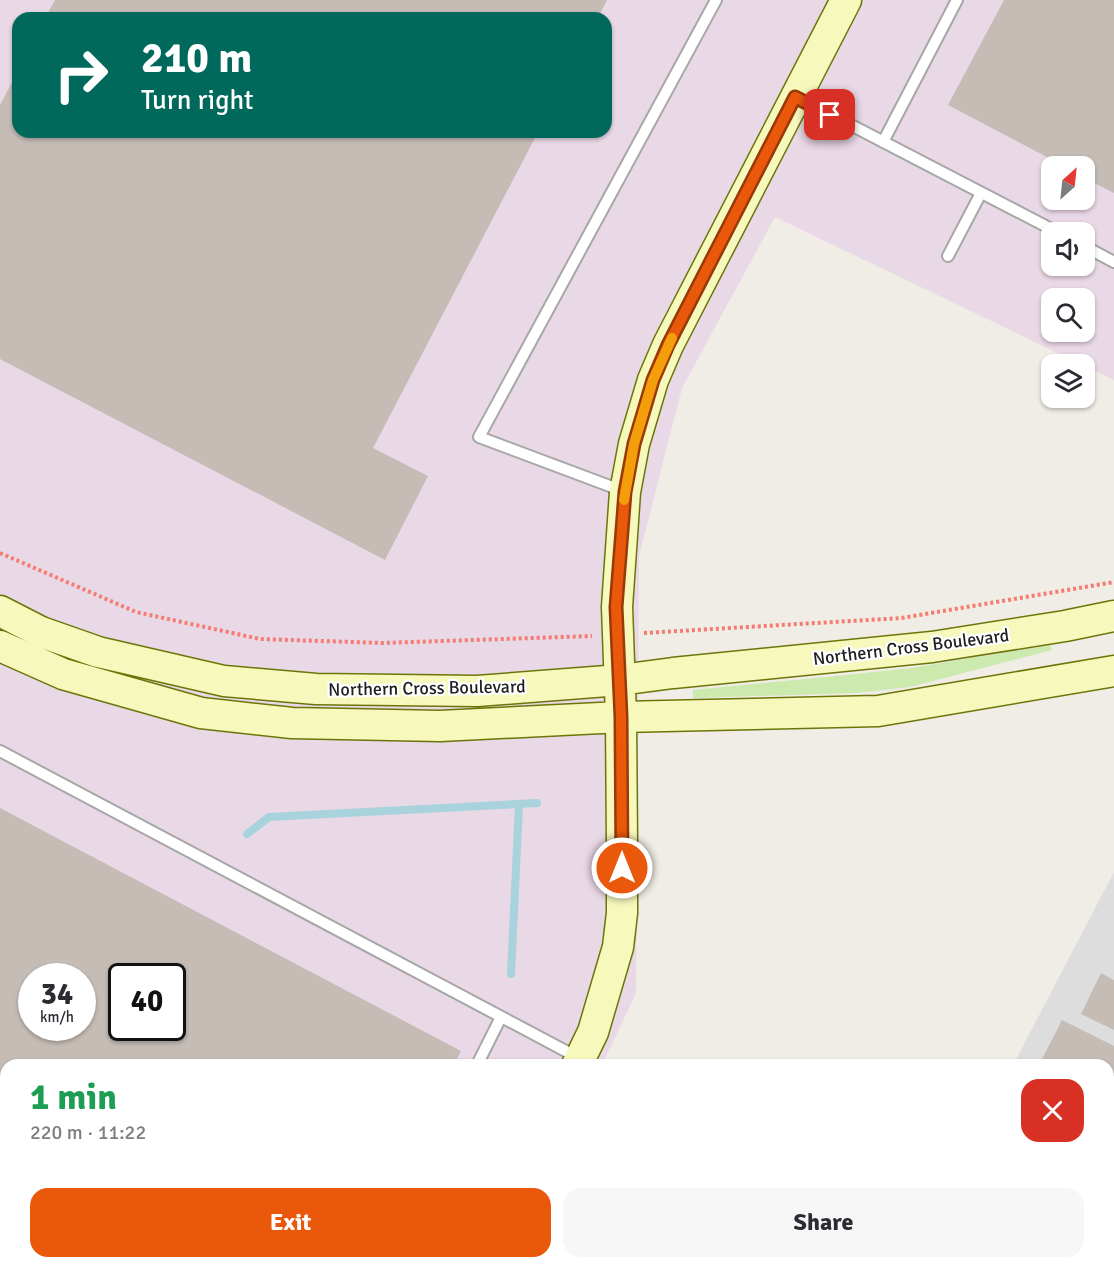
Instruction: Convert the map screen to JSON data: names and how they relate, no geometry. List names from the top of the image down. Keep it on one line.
{"streets":{"street":["Northern Cross Boulevard"]},"north":"top right","page":{"turn":["210 m","Turn right"],"speed":"34 km/h","limit":"40","heading":["1 min","220 m · 11:22"],"buttons":["Exit","Share"]}}
